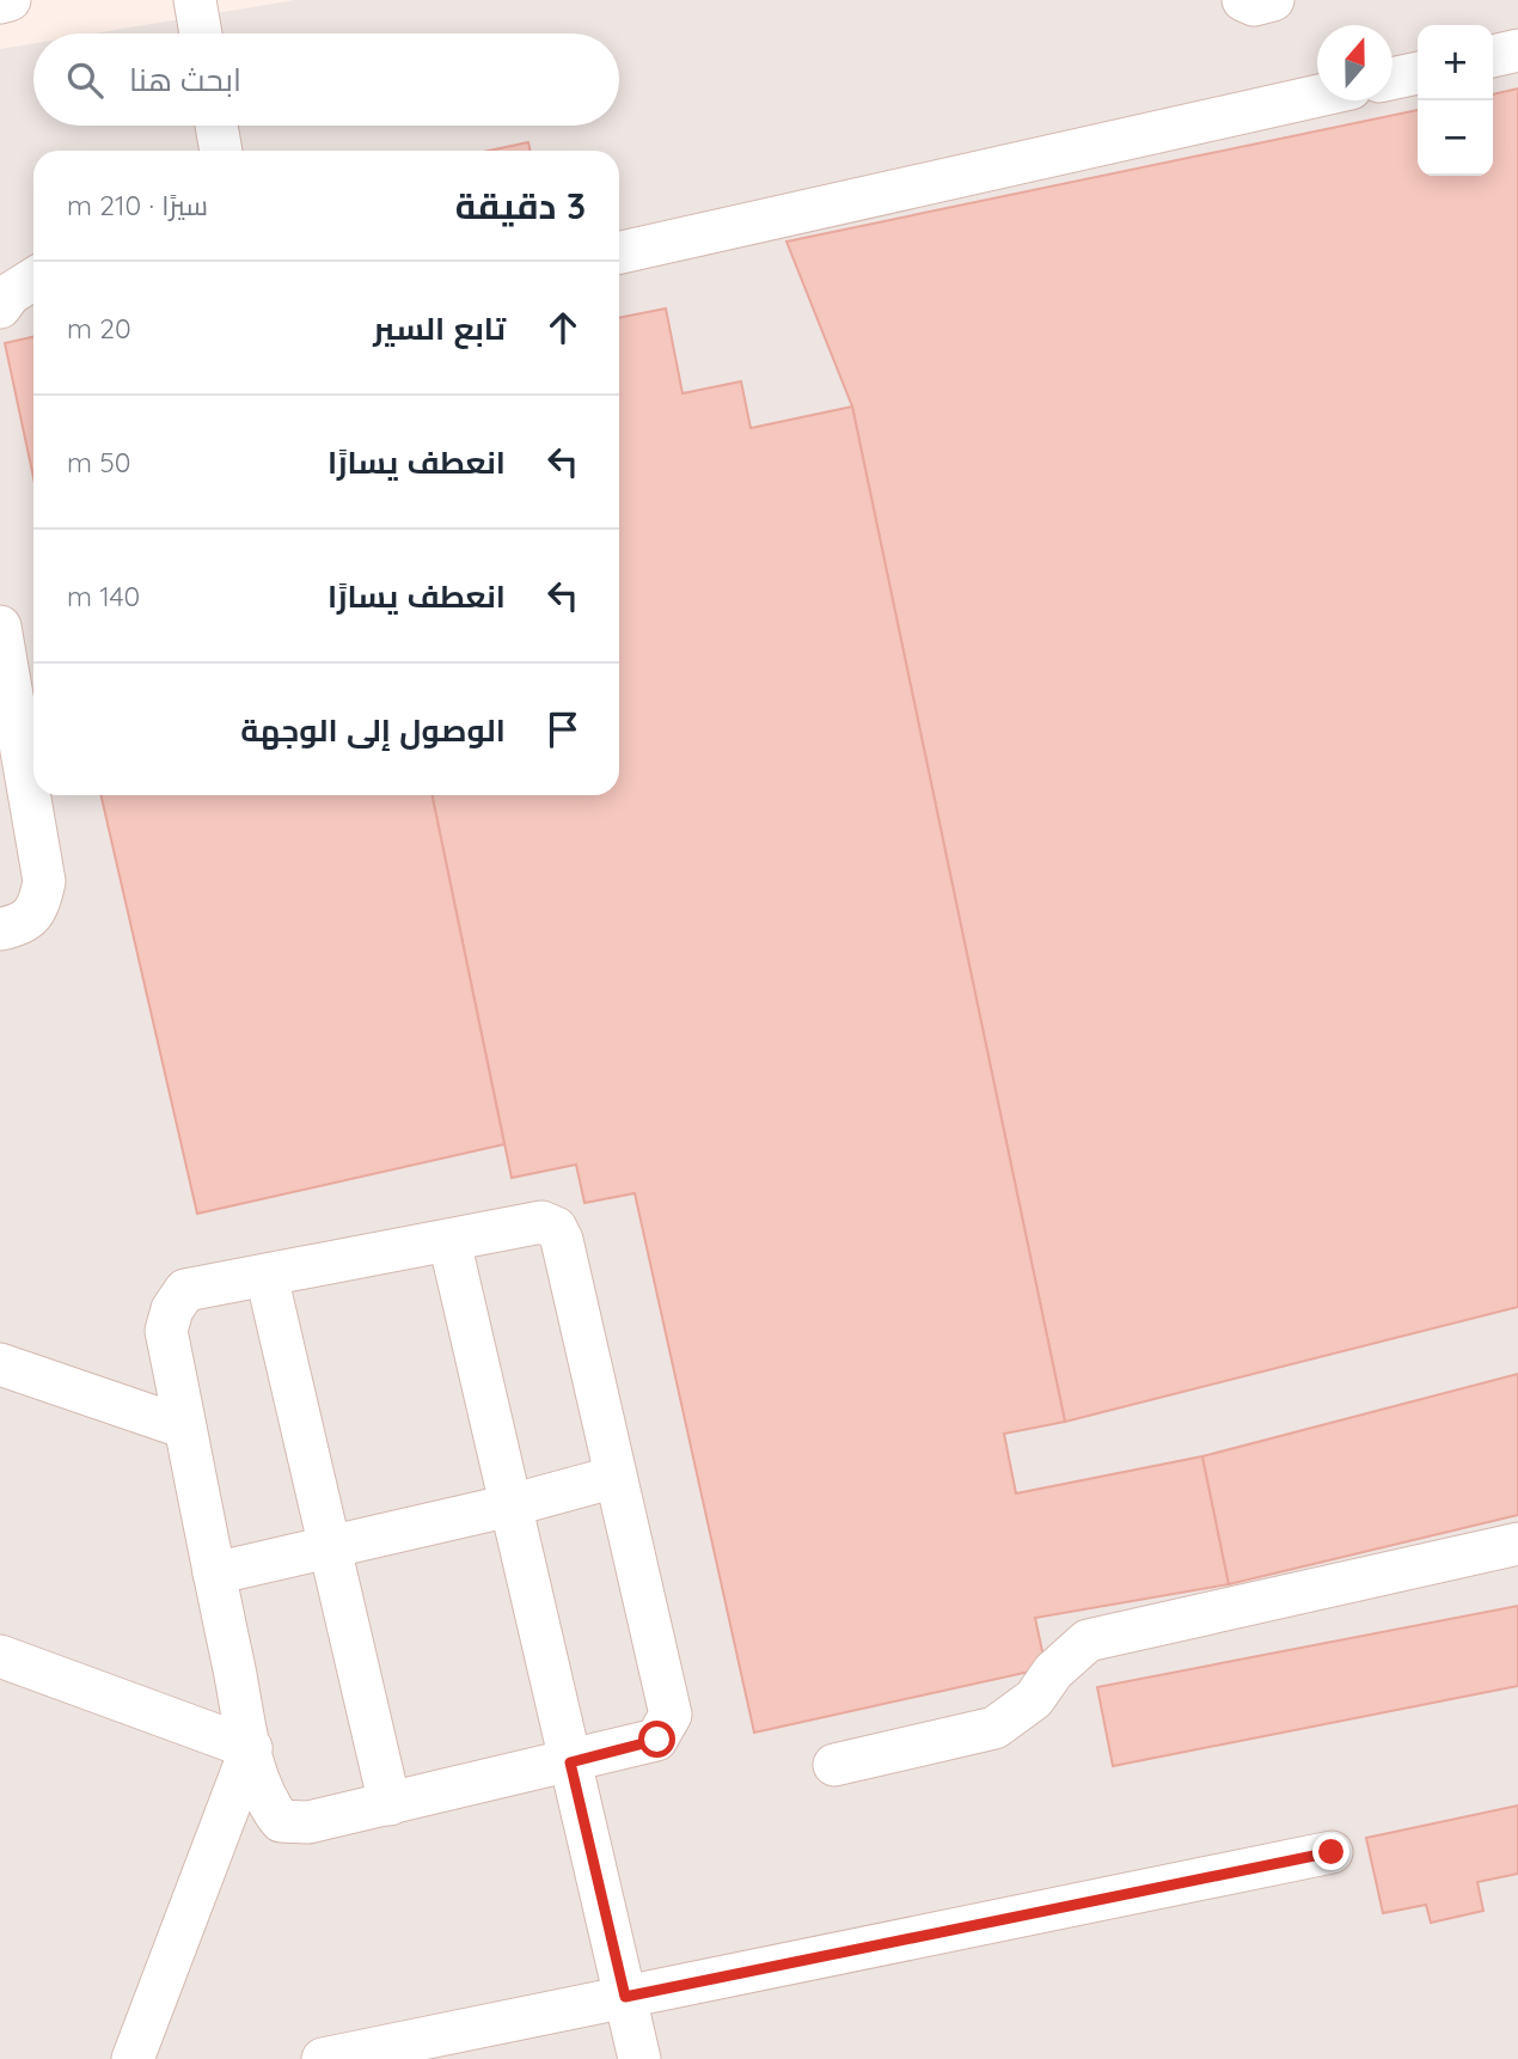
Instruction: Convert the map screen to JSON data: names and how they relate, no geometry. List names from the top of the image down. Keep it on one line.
{"north":"top","page":{"map_buttons":["+","−"],"search":"ابحث هنا","heading":["3 دقيقة","سيرًا · 210 m"],"list":[["تابع السير","20 m"],["انعطف يسارًا","50 m"],["انعطف يسارًا","140 m"],"الوصول إلى الوجهة"]}}
